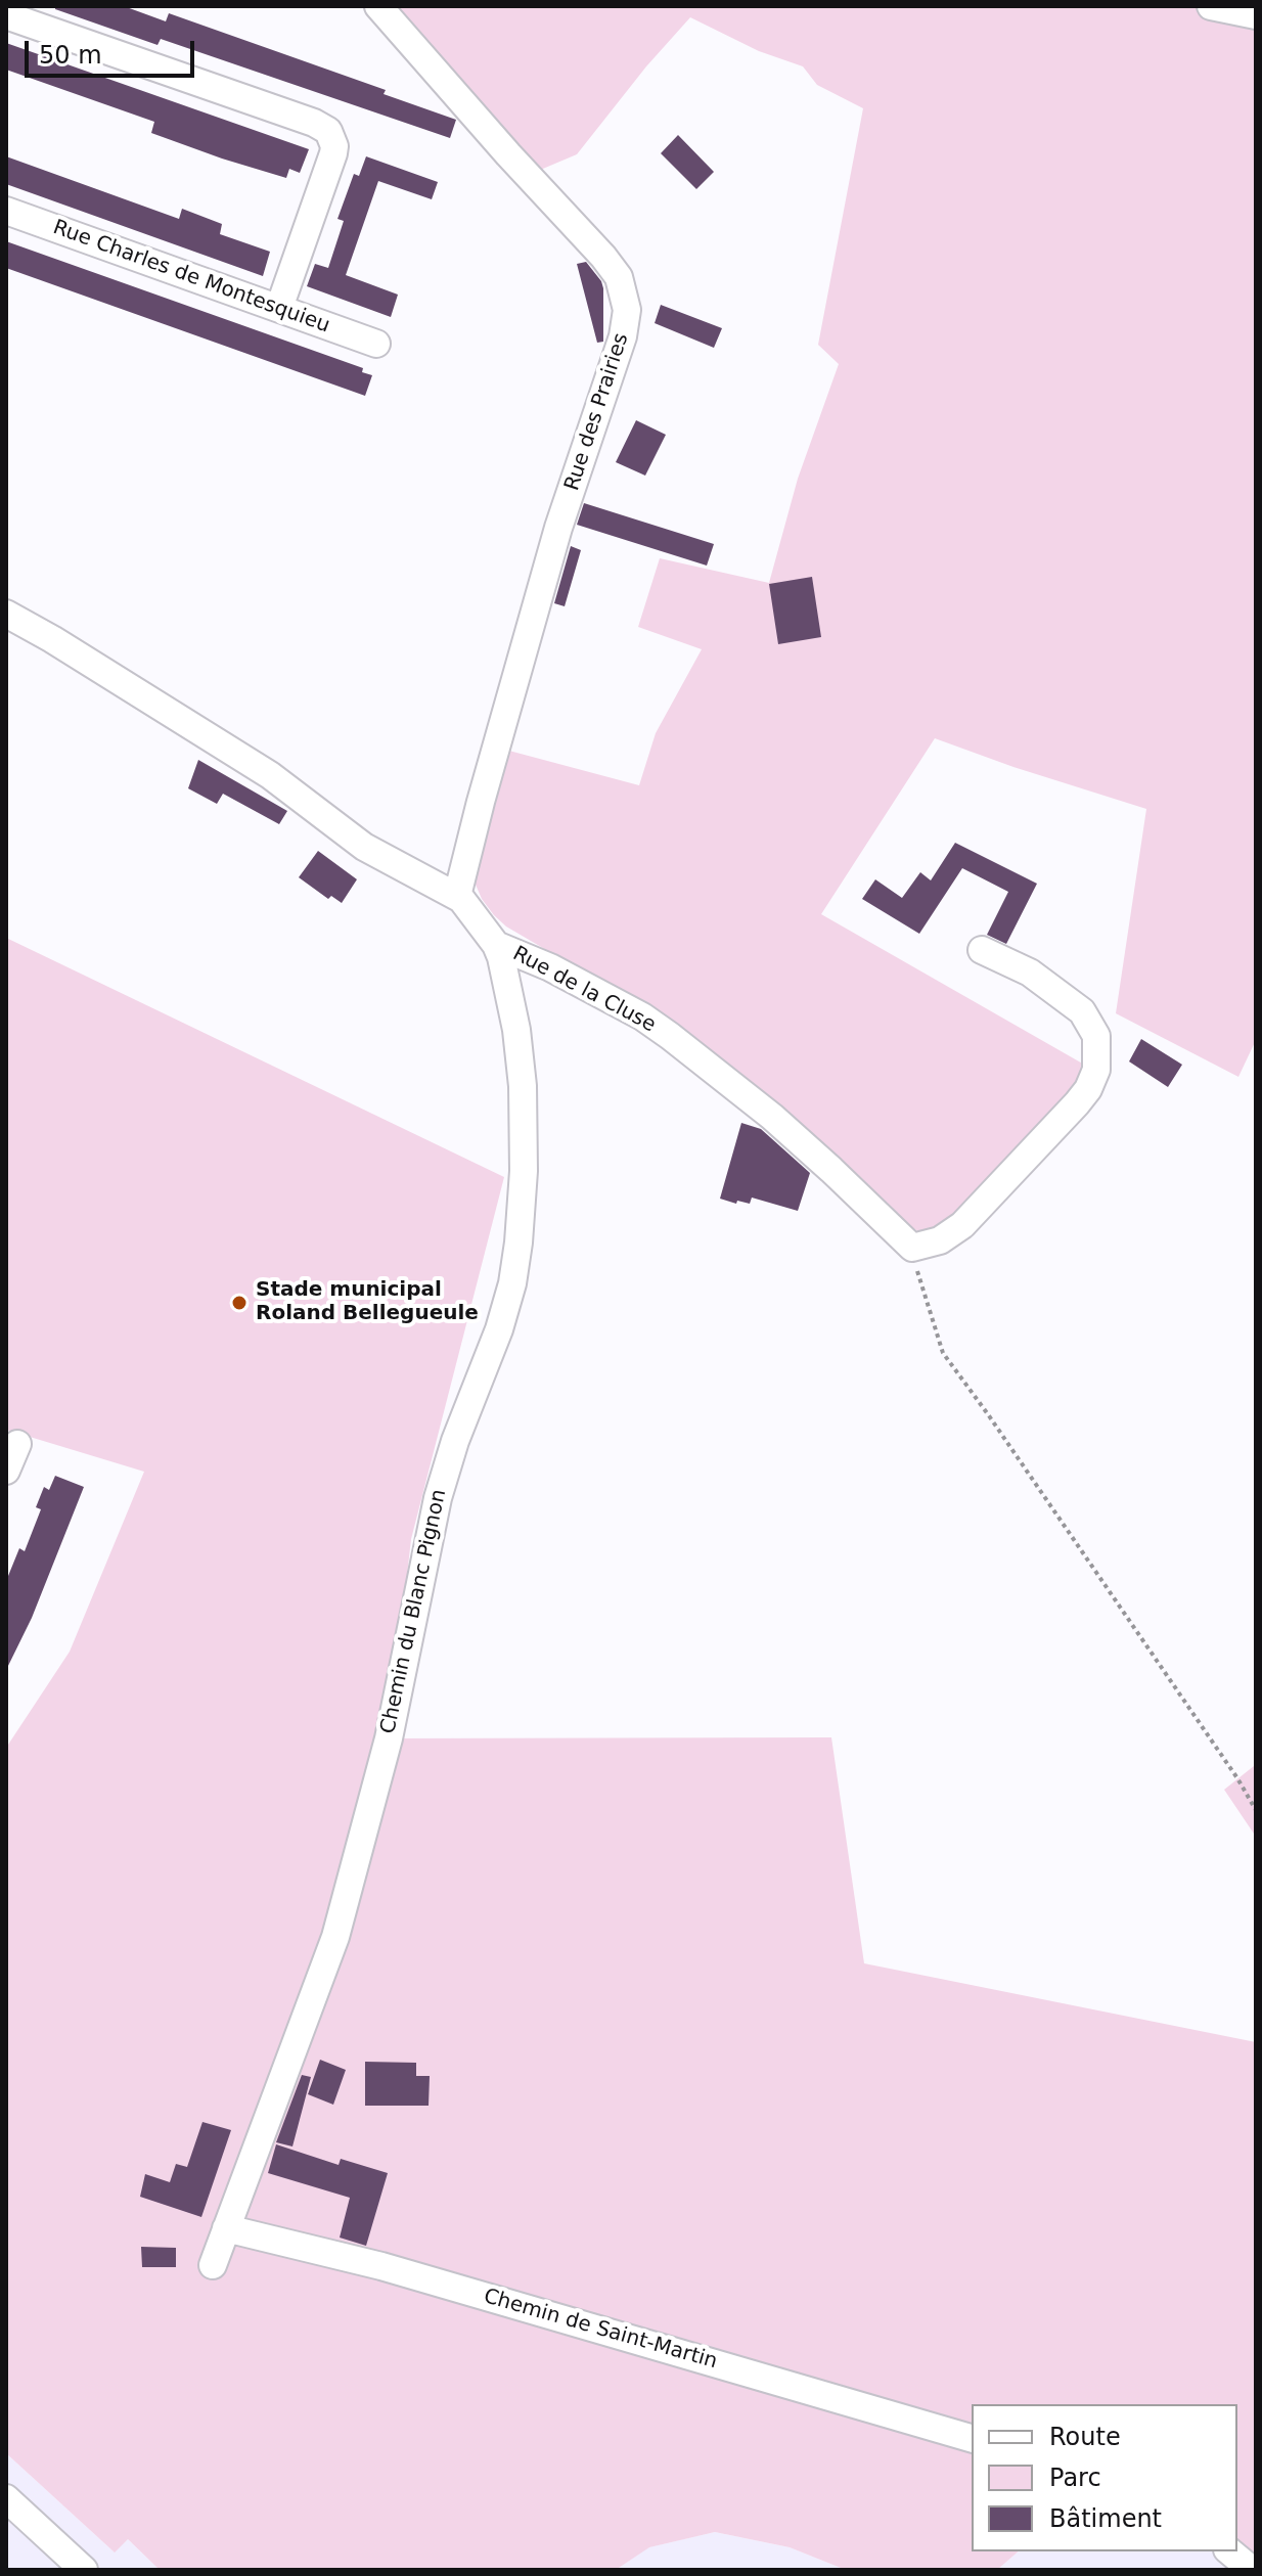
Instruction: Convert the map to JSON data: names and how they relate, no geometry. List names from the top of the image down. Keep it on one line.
{"streets":{"street":["Rue Charles de Montesquieu","Rue des Prairies","Rue de la Cluse","Chemin du Blanc Pignon","Chemin de Saint-Martin"]},"crossings":[["Rue des Prairies","Rue de la Cluse"],["Rue de la Cluse","Chemin du Blanc Pignon"],["Chemin du Blanc Pignon","Chemin de Saint-Martin"]],"places":["Stade municipal Roland Bellegueule"],"legend":["Route","Parc","Bâtiment"],"scale_bar":"50 m"}
